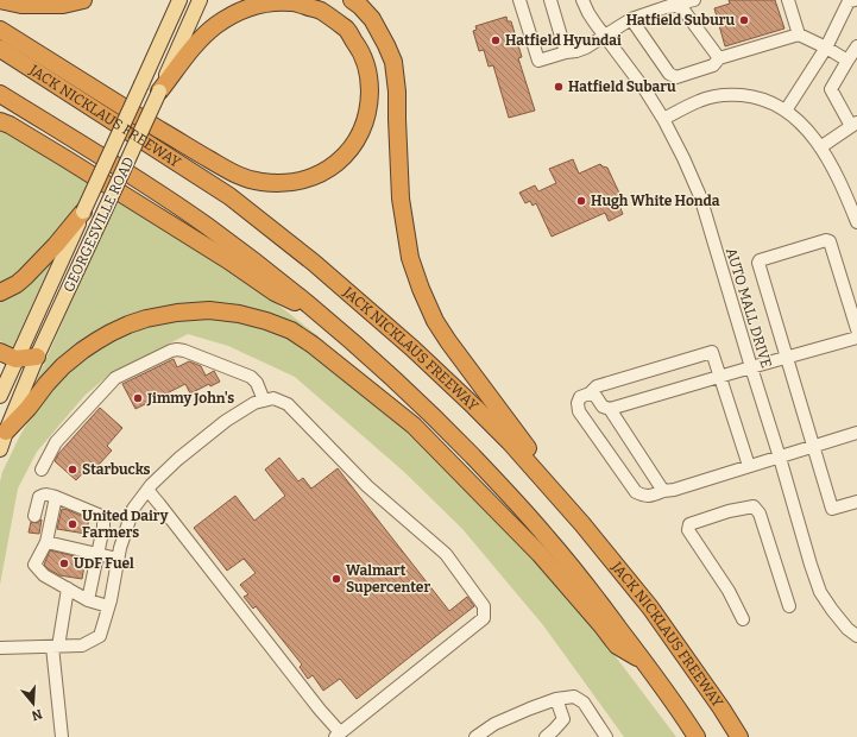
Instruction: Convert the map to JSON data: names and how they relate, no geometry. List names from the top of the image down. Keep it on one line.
{"streets":{"highway":["JACK NICKLAUS FREEWAY"],"main road":["GEORGESVILLE ROAD"],"street":["AUTO MALL DRIVE"]},"places":["Hatfield Suburu","Hatfield Hyundai","Hatfield Subaru","Hugh White Honda","Jimmy John's","Starbucks","United Dairy Farmers","UDF Fuel","Walmart Supercenter"],"north":"bottom"}
